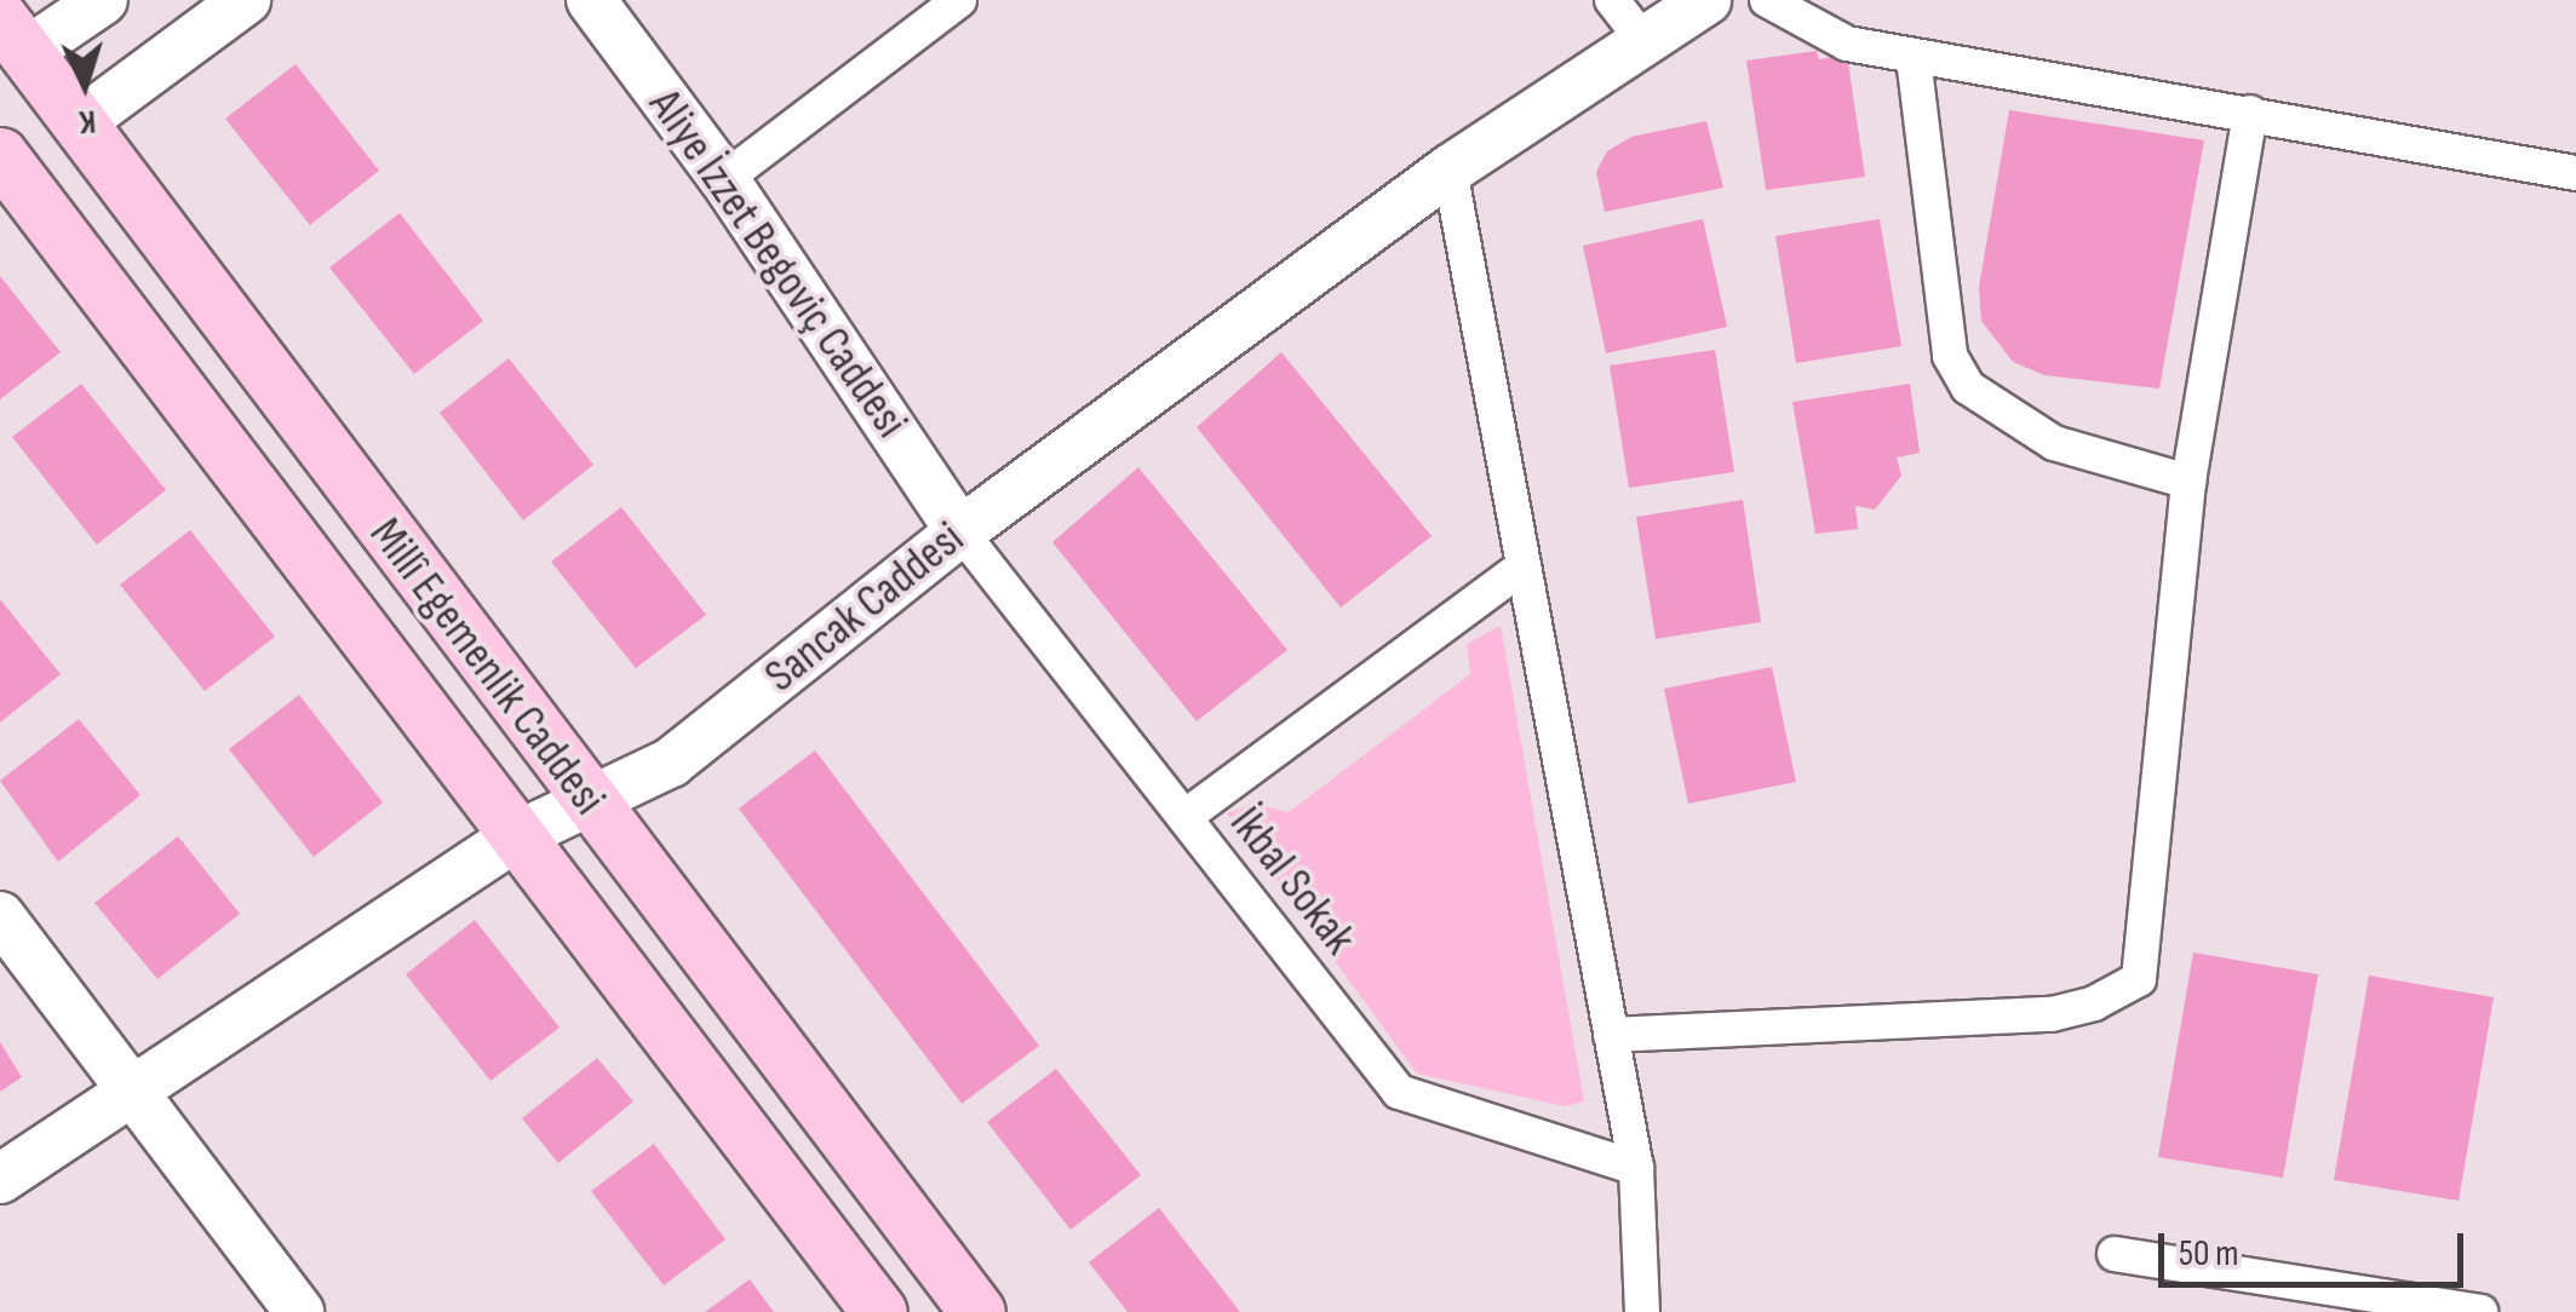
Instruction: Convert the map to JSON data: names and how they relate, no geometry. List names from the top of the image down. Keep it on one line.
{"streets":{"main road":["Millî Egemenlik Caddesi"],"street":["Aliye İzzet Begoviç Caddesi","Sancak Caddesi","İkbal Sokak"]},"crossings":[["Aliye İzzet Begoviç Caddesi","Sancak Caddesi"],["Aliye İzzet Begoviç Caddesi","İkbal Sokak"],["Sancak Caddesi","Millî Egemenlik Caddesi"],["Sancak Caddesi","İkbal Sokak"]],"scale_bar":"50 m","north":"bottom"}
